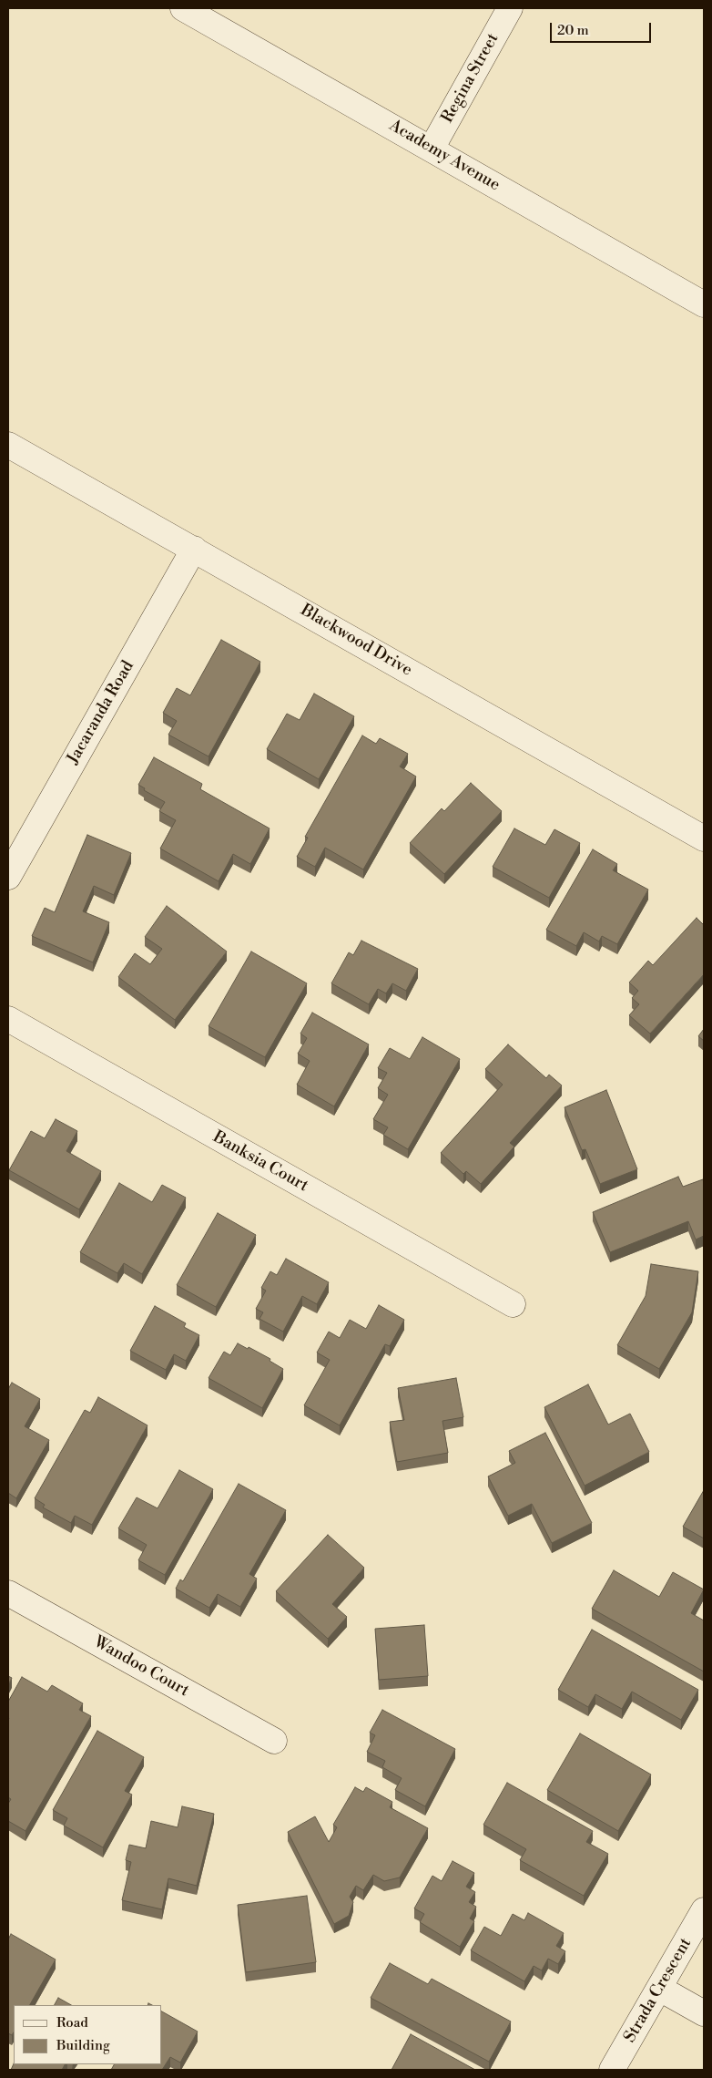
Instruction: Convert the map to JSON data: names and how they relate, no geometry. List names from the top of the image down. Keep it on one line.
{"streets":{"street":["Regina Street","Academy Avenue","Blackwood Drive","Jacaranda Road","Banksia Court","Wandoo Court","Strada Crescent"]},"crossings":[["Regina Street","Academy Avenue"],["Blackwood Drive","Jacaranda Road"]],"legend":["Road","Building"],"scale_bar":"20 m"}
